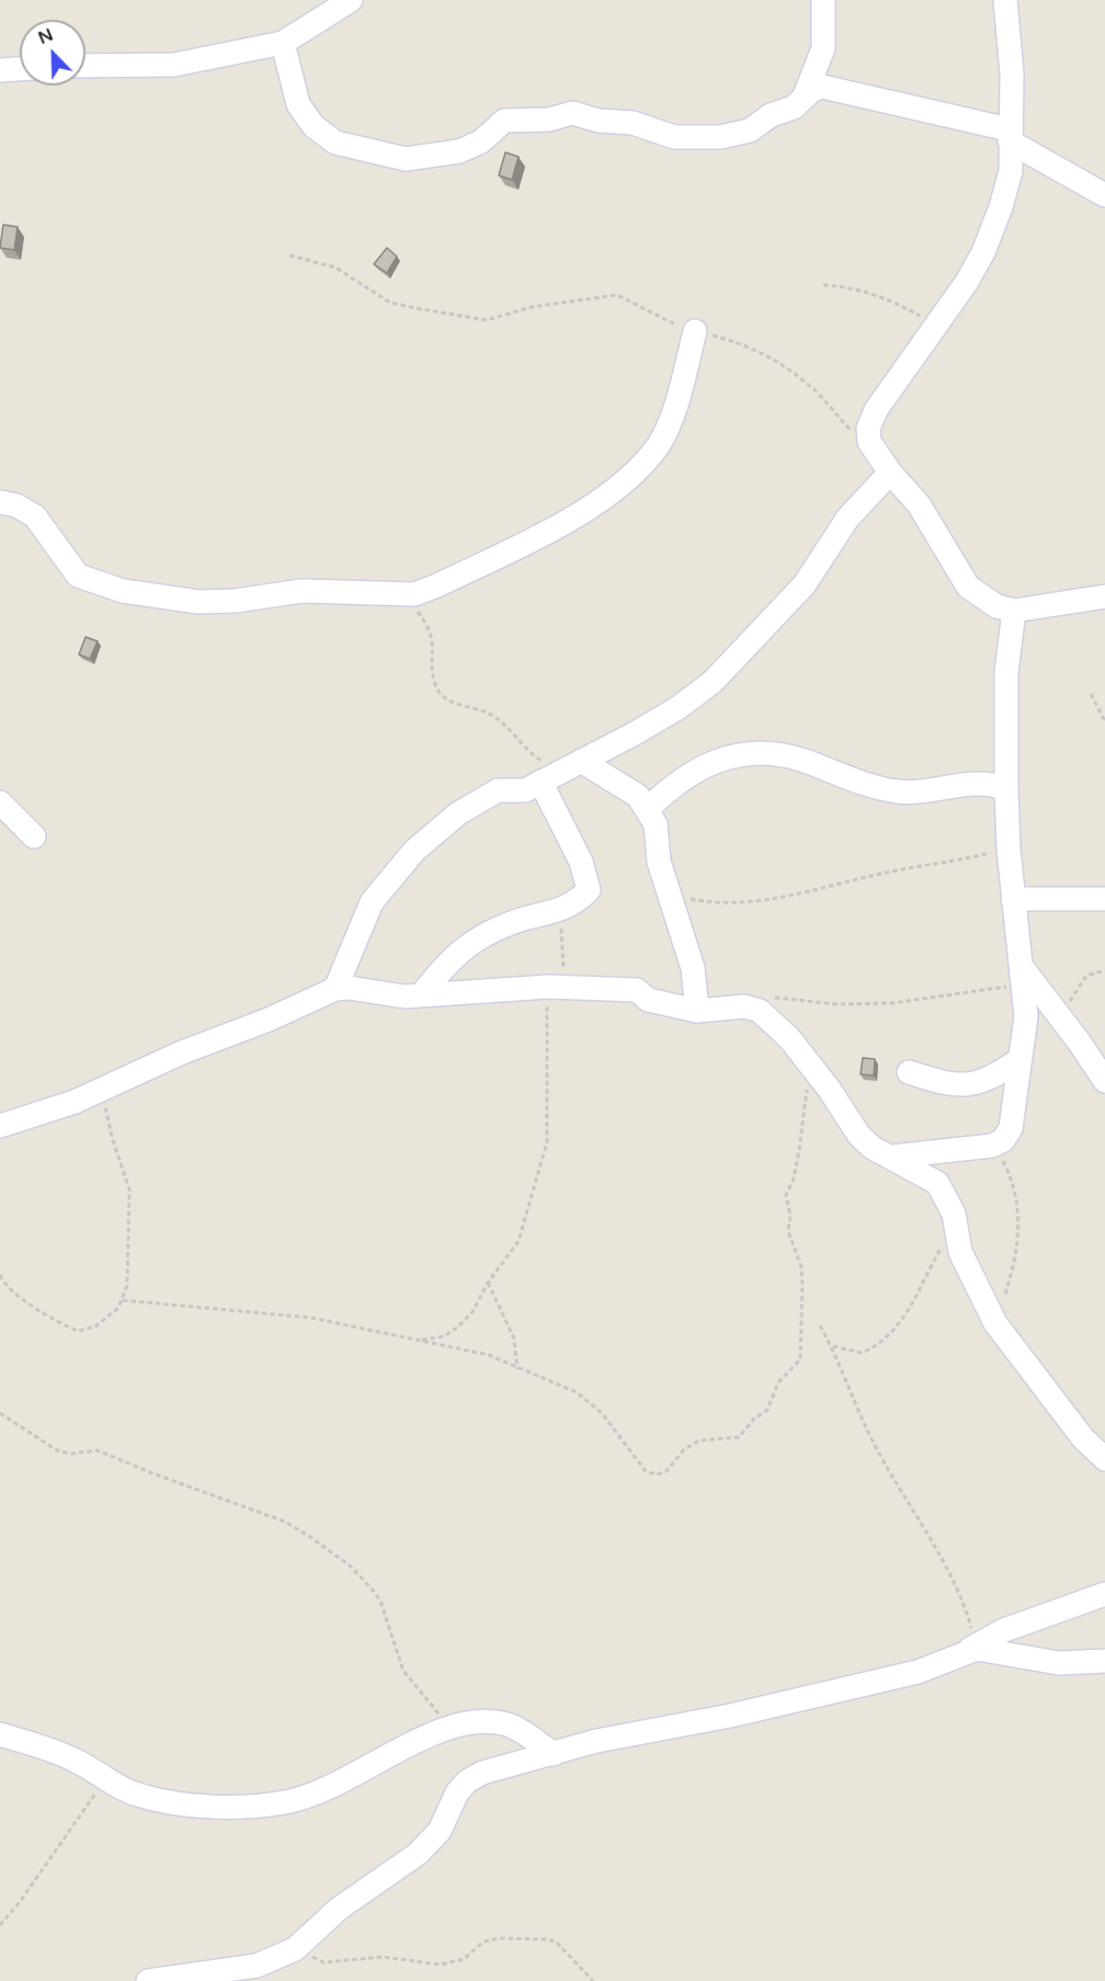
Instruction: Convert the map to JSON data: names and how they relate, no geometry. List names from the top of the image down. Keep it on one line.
{"north":"top left"}
